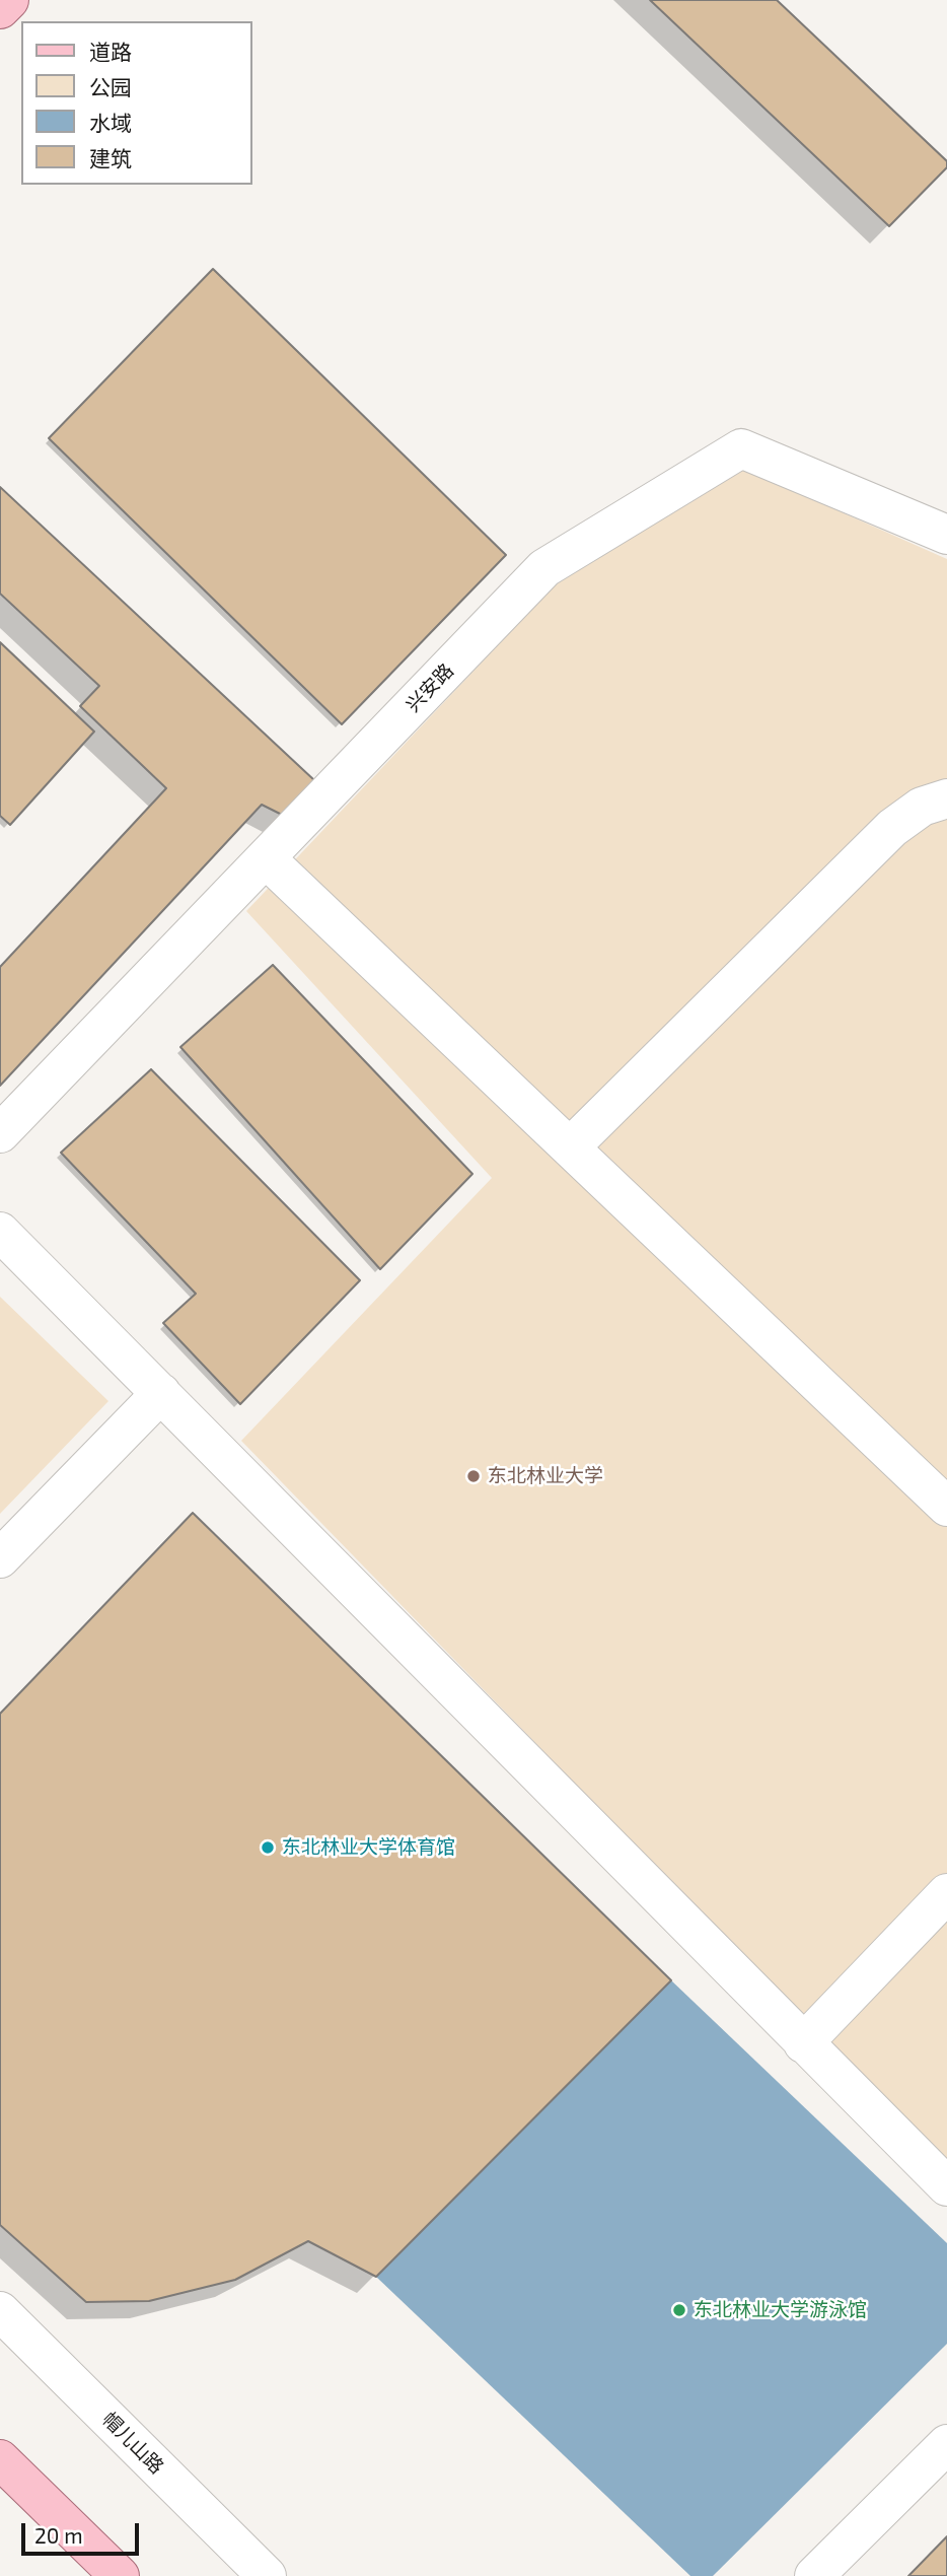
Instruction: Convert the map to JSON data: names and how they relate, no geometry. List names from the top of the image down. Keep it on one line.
{"streets":{"street":["兴安路","帽儿山路"]},"places":["东北林业大学","东北林业大学体育馆","东北林业大学游泳馆"],"legend":["道路","公园","水域","建筑"],"scale_bar":"20 m"}
